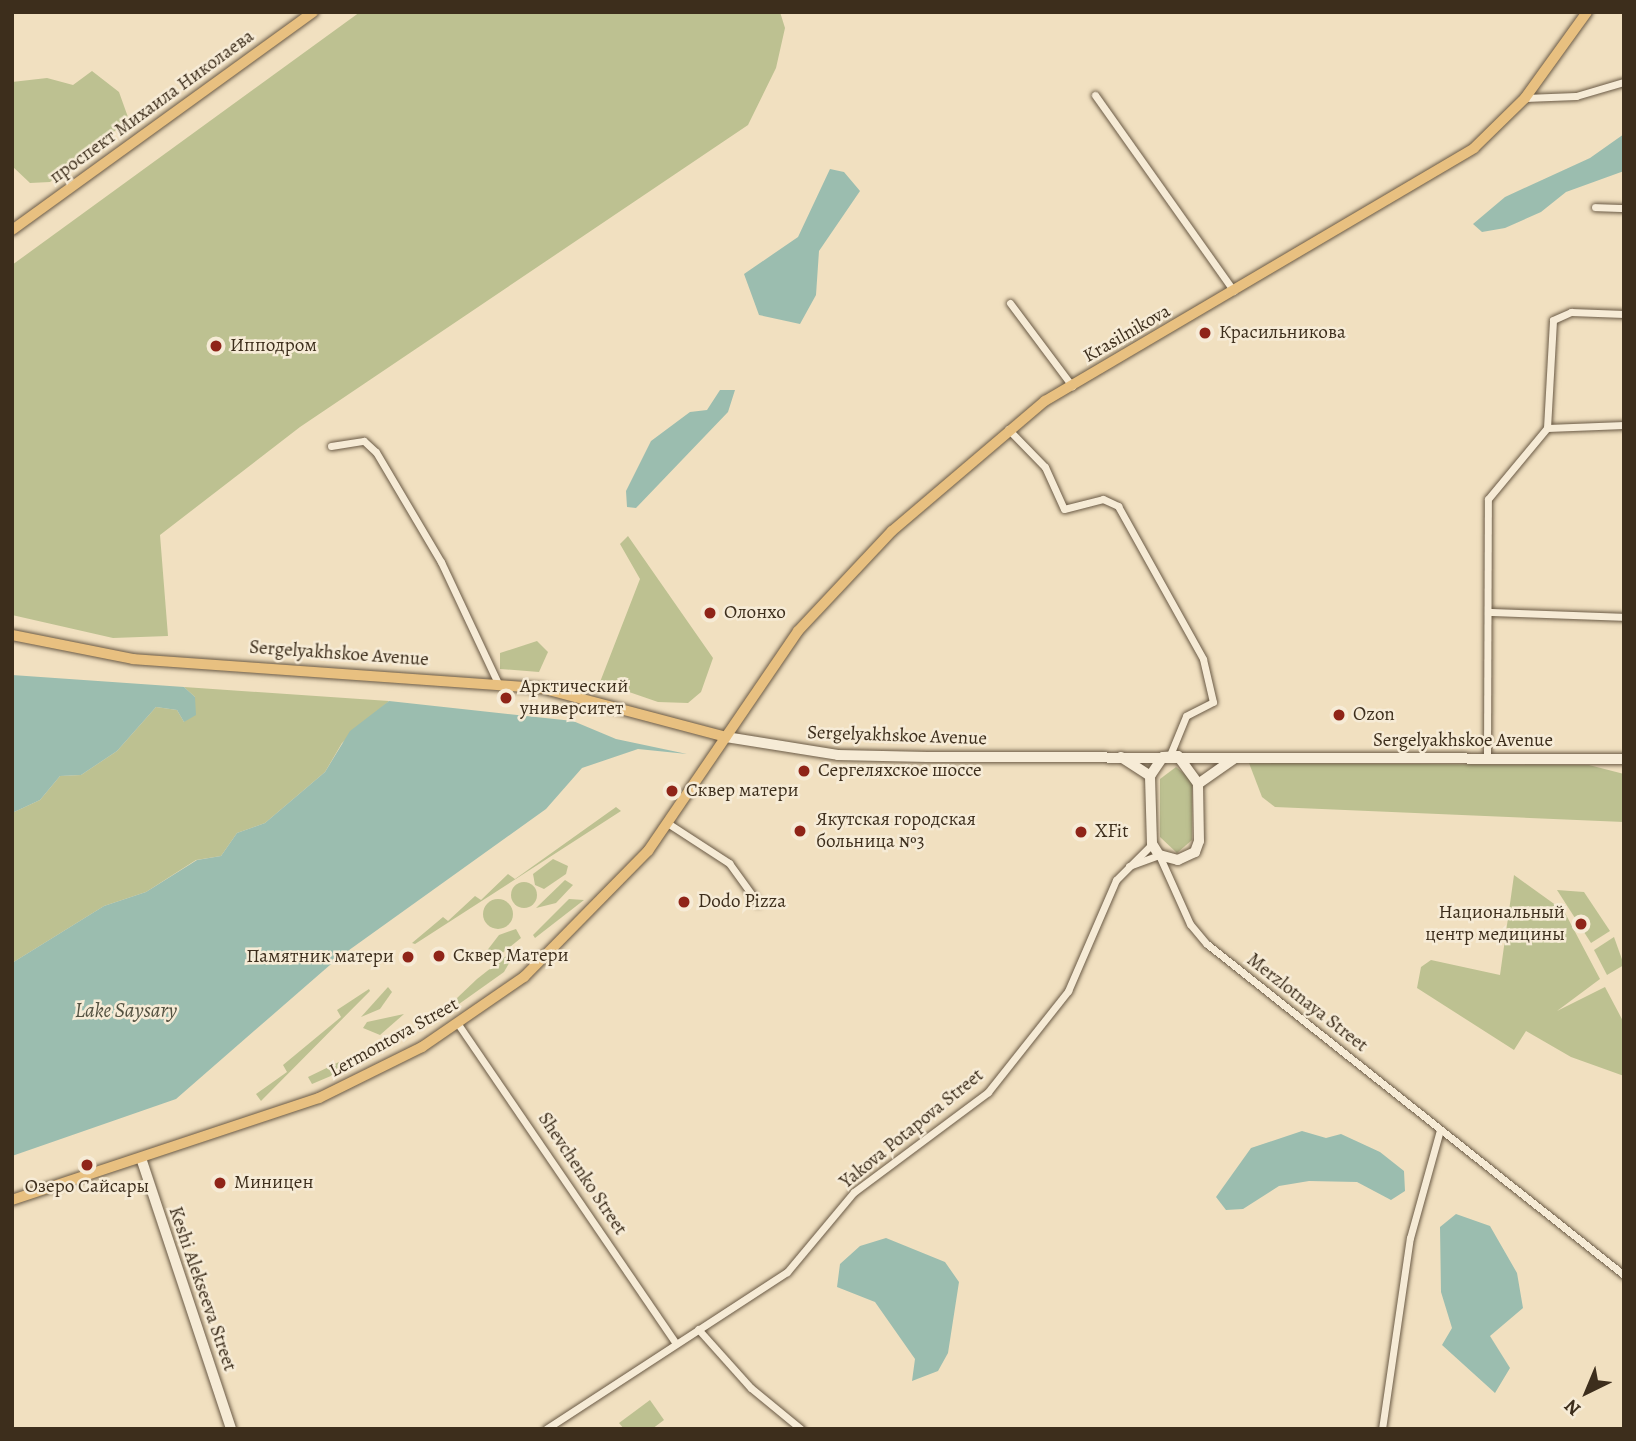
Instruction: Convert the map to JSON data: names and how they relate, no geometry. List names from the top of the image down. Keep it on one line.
{"streets":{"main road":["проспект Михаила Николаева","Krasilnikova","Sergelyakhskoe Avenue","Lermontova Street","Keshi Alekseeva Street"],"street":["Merzlotnaya Street","Yakova Potapova Street","Shevchenko Street"]},"crossings":[["Krasilnikova","Sergelyakhskoe Avenue"],["Krasilnikova","Lermontova Street"],["Sergelyakhskoe Avenue","Lermontova Street"],["Lermontova Street","Shevchenko Street"],["Lermontova Street","Keshi Alekseeva Street"],["Yakova Potapova Street","Shevchenko Street"]],"water":["Lake Saysary"],"places":["Красильникова","Ипподром","Олонхо","Арктический университет","Ozon","Сергеляхское шоссе","Сквер матери","Якутская городская больница №3","XFit","Dodo Pizza","Национальный центр медицины","Сквер Матери","Памятник матери","Озеро Сайсары","Миницен"],"north":"bottom left"}
